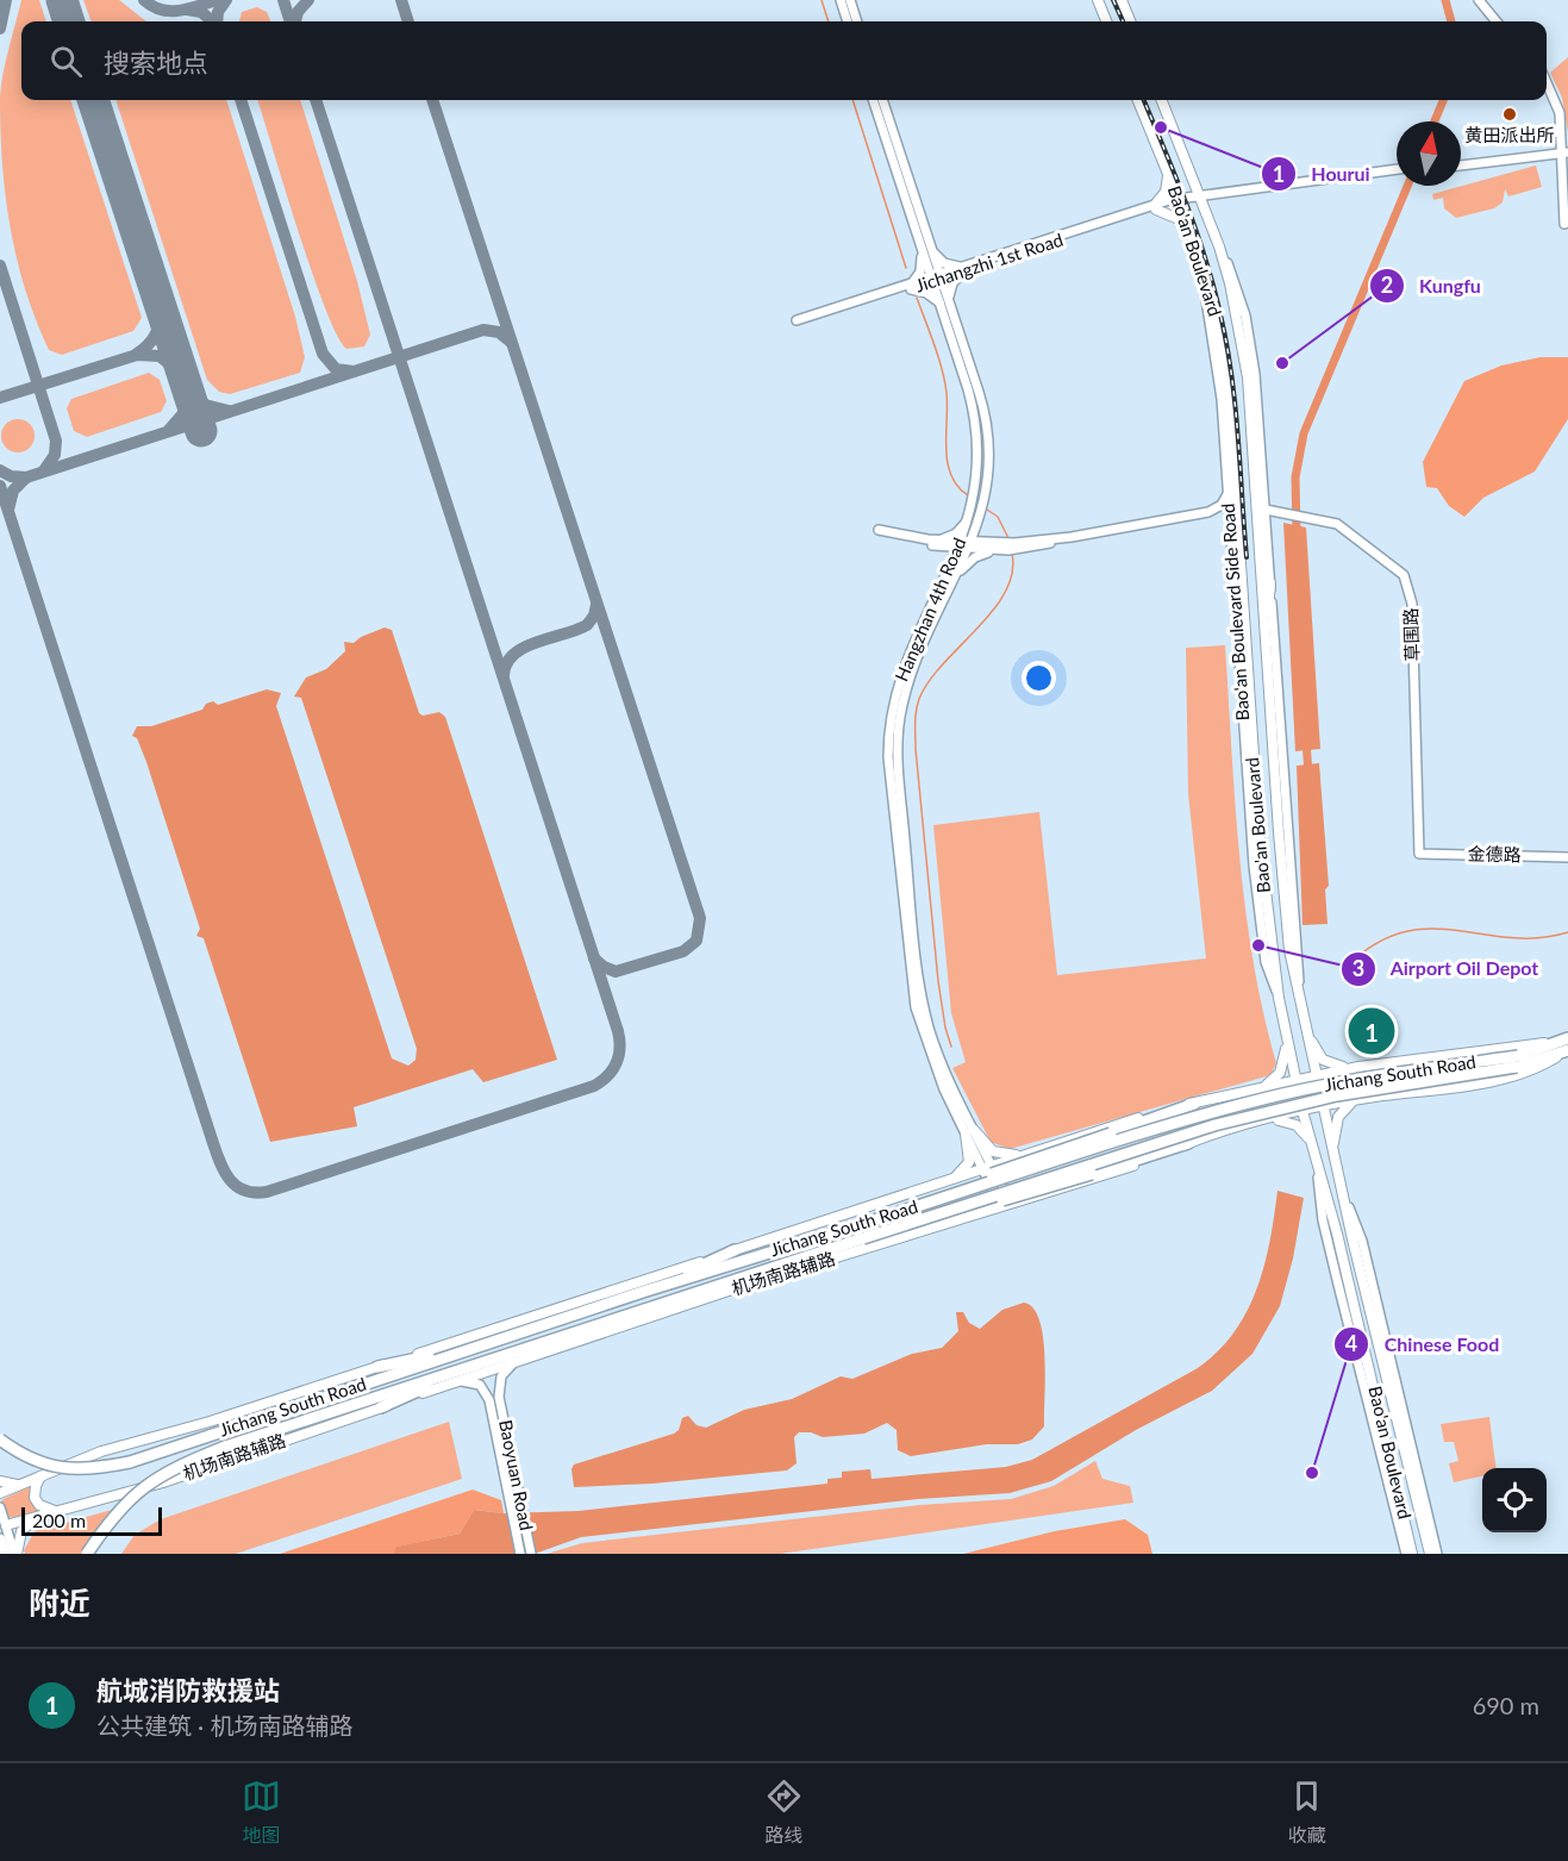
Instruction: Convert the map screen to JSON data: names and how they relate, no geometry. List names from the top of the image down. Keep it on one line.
{"streets":{"highway":["Jichang South Road"],"main road":["Bao'an Boulevard","机场南路辅路"],"street":["Jichangzhi 1st Road","Hangzhan 4th Road","Bao'an Boulevard Side Road","草围路","金德路","Baoyuan Road"]},"crossings":[["Bao'an Boulevard","Jichangzhi 1st Road"],["Bao'an Boulevard","Bao'an Boulevard Side Road"],["Bao'an Boulevard","机场南路辅路"],["Jichangzhi 1st Road","Hangzhan 4th Road"],["Hangzhan 4th Road","机场南路辅路"],["Bao'an Boulevard Side Road","草围路"],["草围路","金德路"],["Jichang South Road","机场南路辅路"]],"places":["黄田派出所","Hourui","Kungfu","Airport Oil Depot","Chinese Food"],"scale_bar":"200 m","north":"top","page":{"search":"搜索地点","pins":"1","scale":"200 m","heading":"附近","list":[{"mark":"1","name":"航城消防救援站","note":"公共建筑 · 机场南路辅路","value":"690 m"}],"nav":["地图","路线","收藏"]}}
